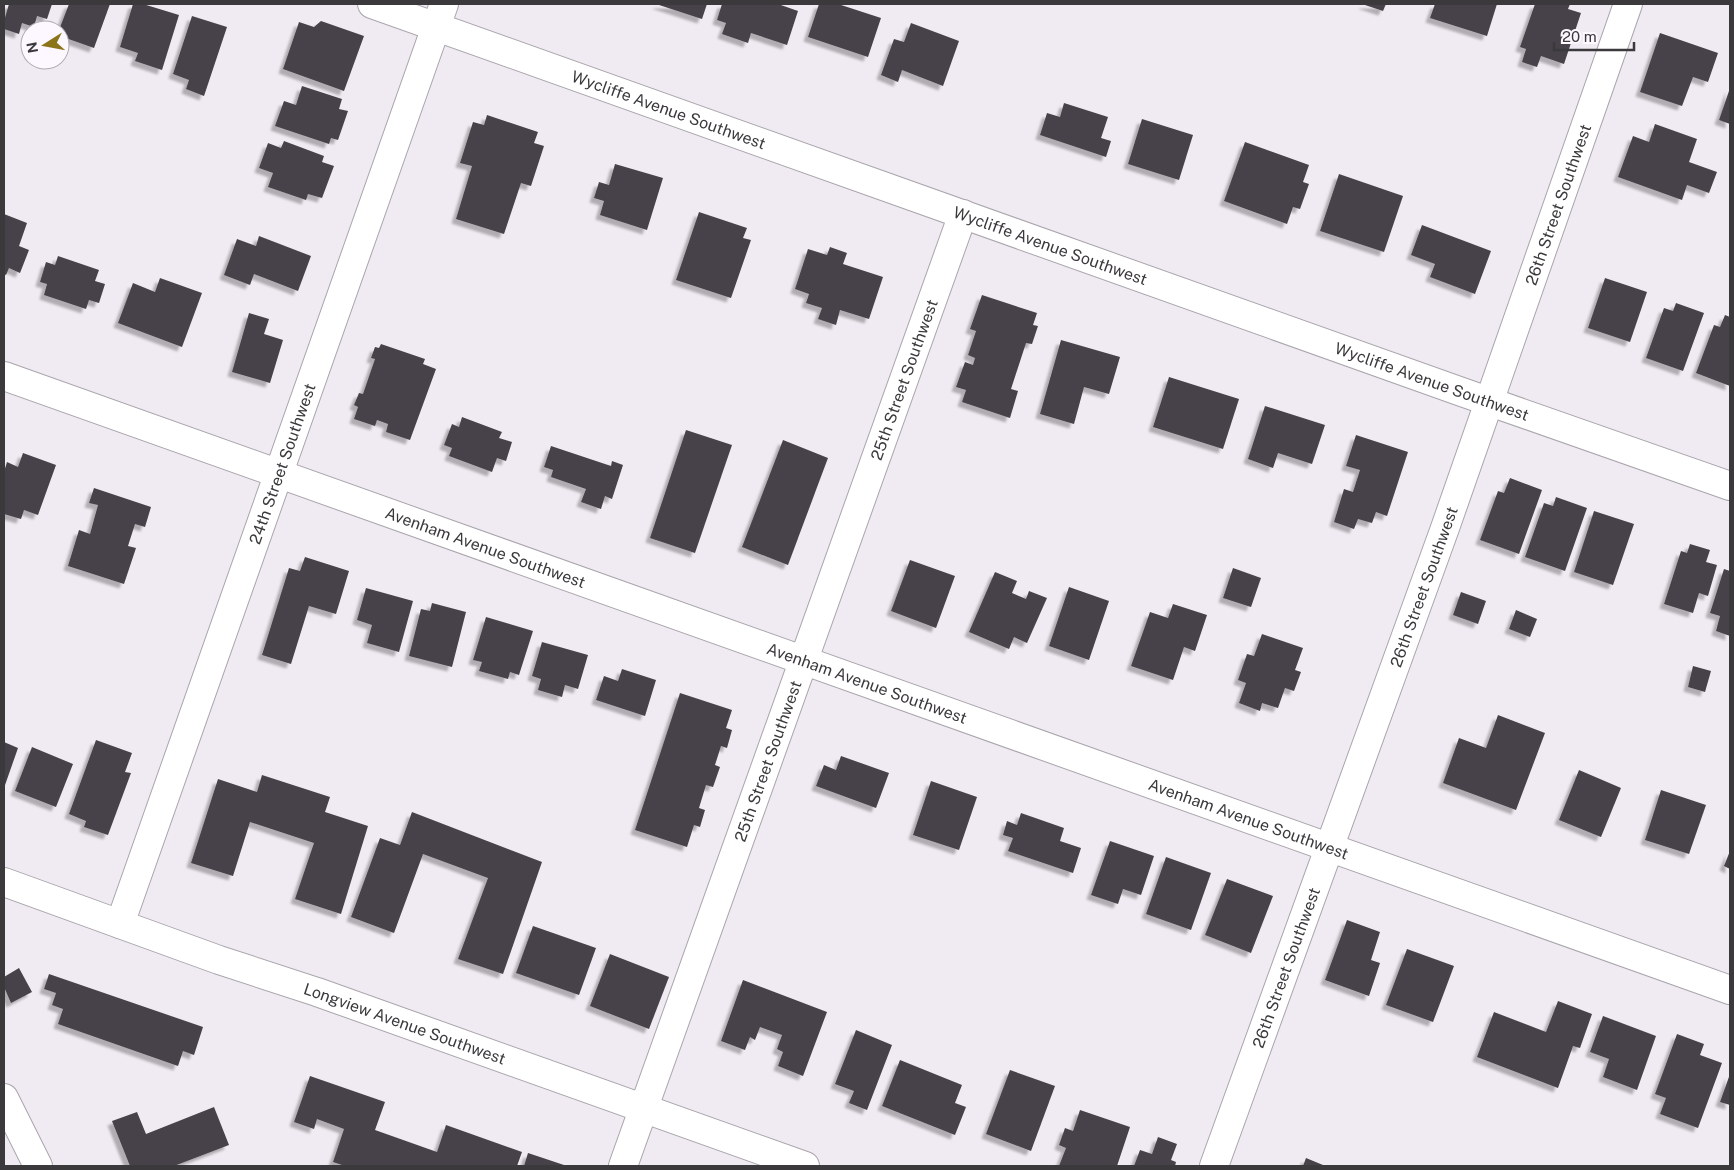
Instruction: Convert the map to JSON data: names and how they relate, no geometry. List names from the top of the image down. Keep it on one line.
{"streets":{"street":["Wycliffe Avenue Southwest","26th Street Southwest","25th Street Southwest","24th Street Southwest","Avenham Avenue Southwest","Longview Avenue Southwest"]},"crossings":[["Wycliffe Avenue Southwest","26th Street Southwest"],["Wycliffe Avenue Southwest","25th Street Southwest"],["Wycliffe Avenue Southwest","24th Street Southwest"],["26th Street Southwest","Avenham Avenue Southwest"],["25th Street Southwest","Avenham Avenue Southwest"],["25th Street Southwest","Longview Avenue Southwest"],["24th Street Southwest","Avenham Avenue Southwest"],["24th Street Southwest","Longview Avenue Southwest"]],"scale_bar":"20 m","north":"left"}
